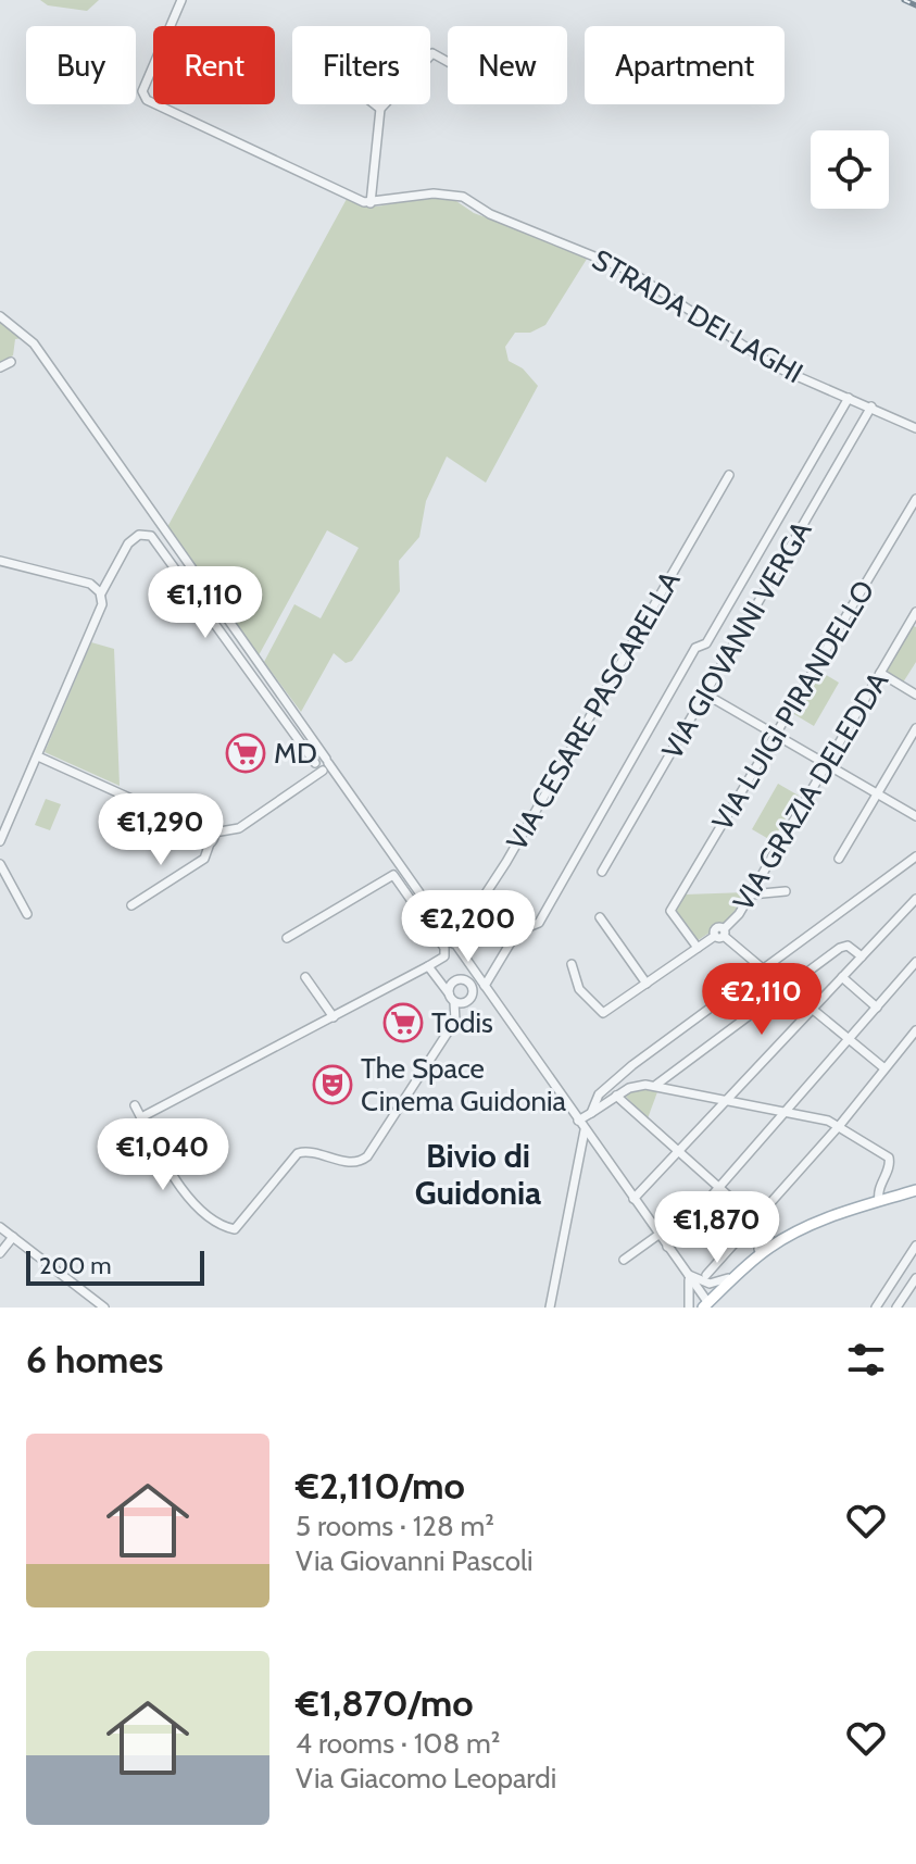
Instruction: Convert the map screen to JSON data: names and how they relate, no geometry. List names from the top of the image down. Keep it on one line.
{"streets":{"street":["STRADA DEI LAGHI","VIA GIOVANNI VERGA","VIA LUIGI PIRANDELLO","VIA CESARE PASCARELLA","VIA GRAZIA DELEDDA"]},"crossings":[["STRADA DEI LAGHI","VIA GIOVANNI VERGA"]],"districts":["Bivio di Guidonia"],"places":{"supermarket":["MD","Todis"],"theatre":["The Space Cinema Guidonia"]},"scale_bar":"200 m","page":{"chip":["Buy","Rent","Filters","New","Apartment"],"price":["€1,110","€1,290","€2,200","€2,110","€1,040","€1,870"],"scale":"200 m","heading":"6 homes","list":[{"name":"€2,110/mo","note":"5 rooms · 128 m² · Via Giovanni Pascoli"},{"name":"€1,870/mo","note":"4 rooms · 108 m² · Via Giacomo Leopardi"}]}}
